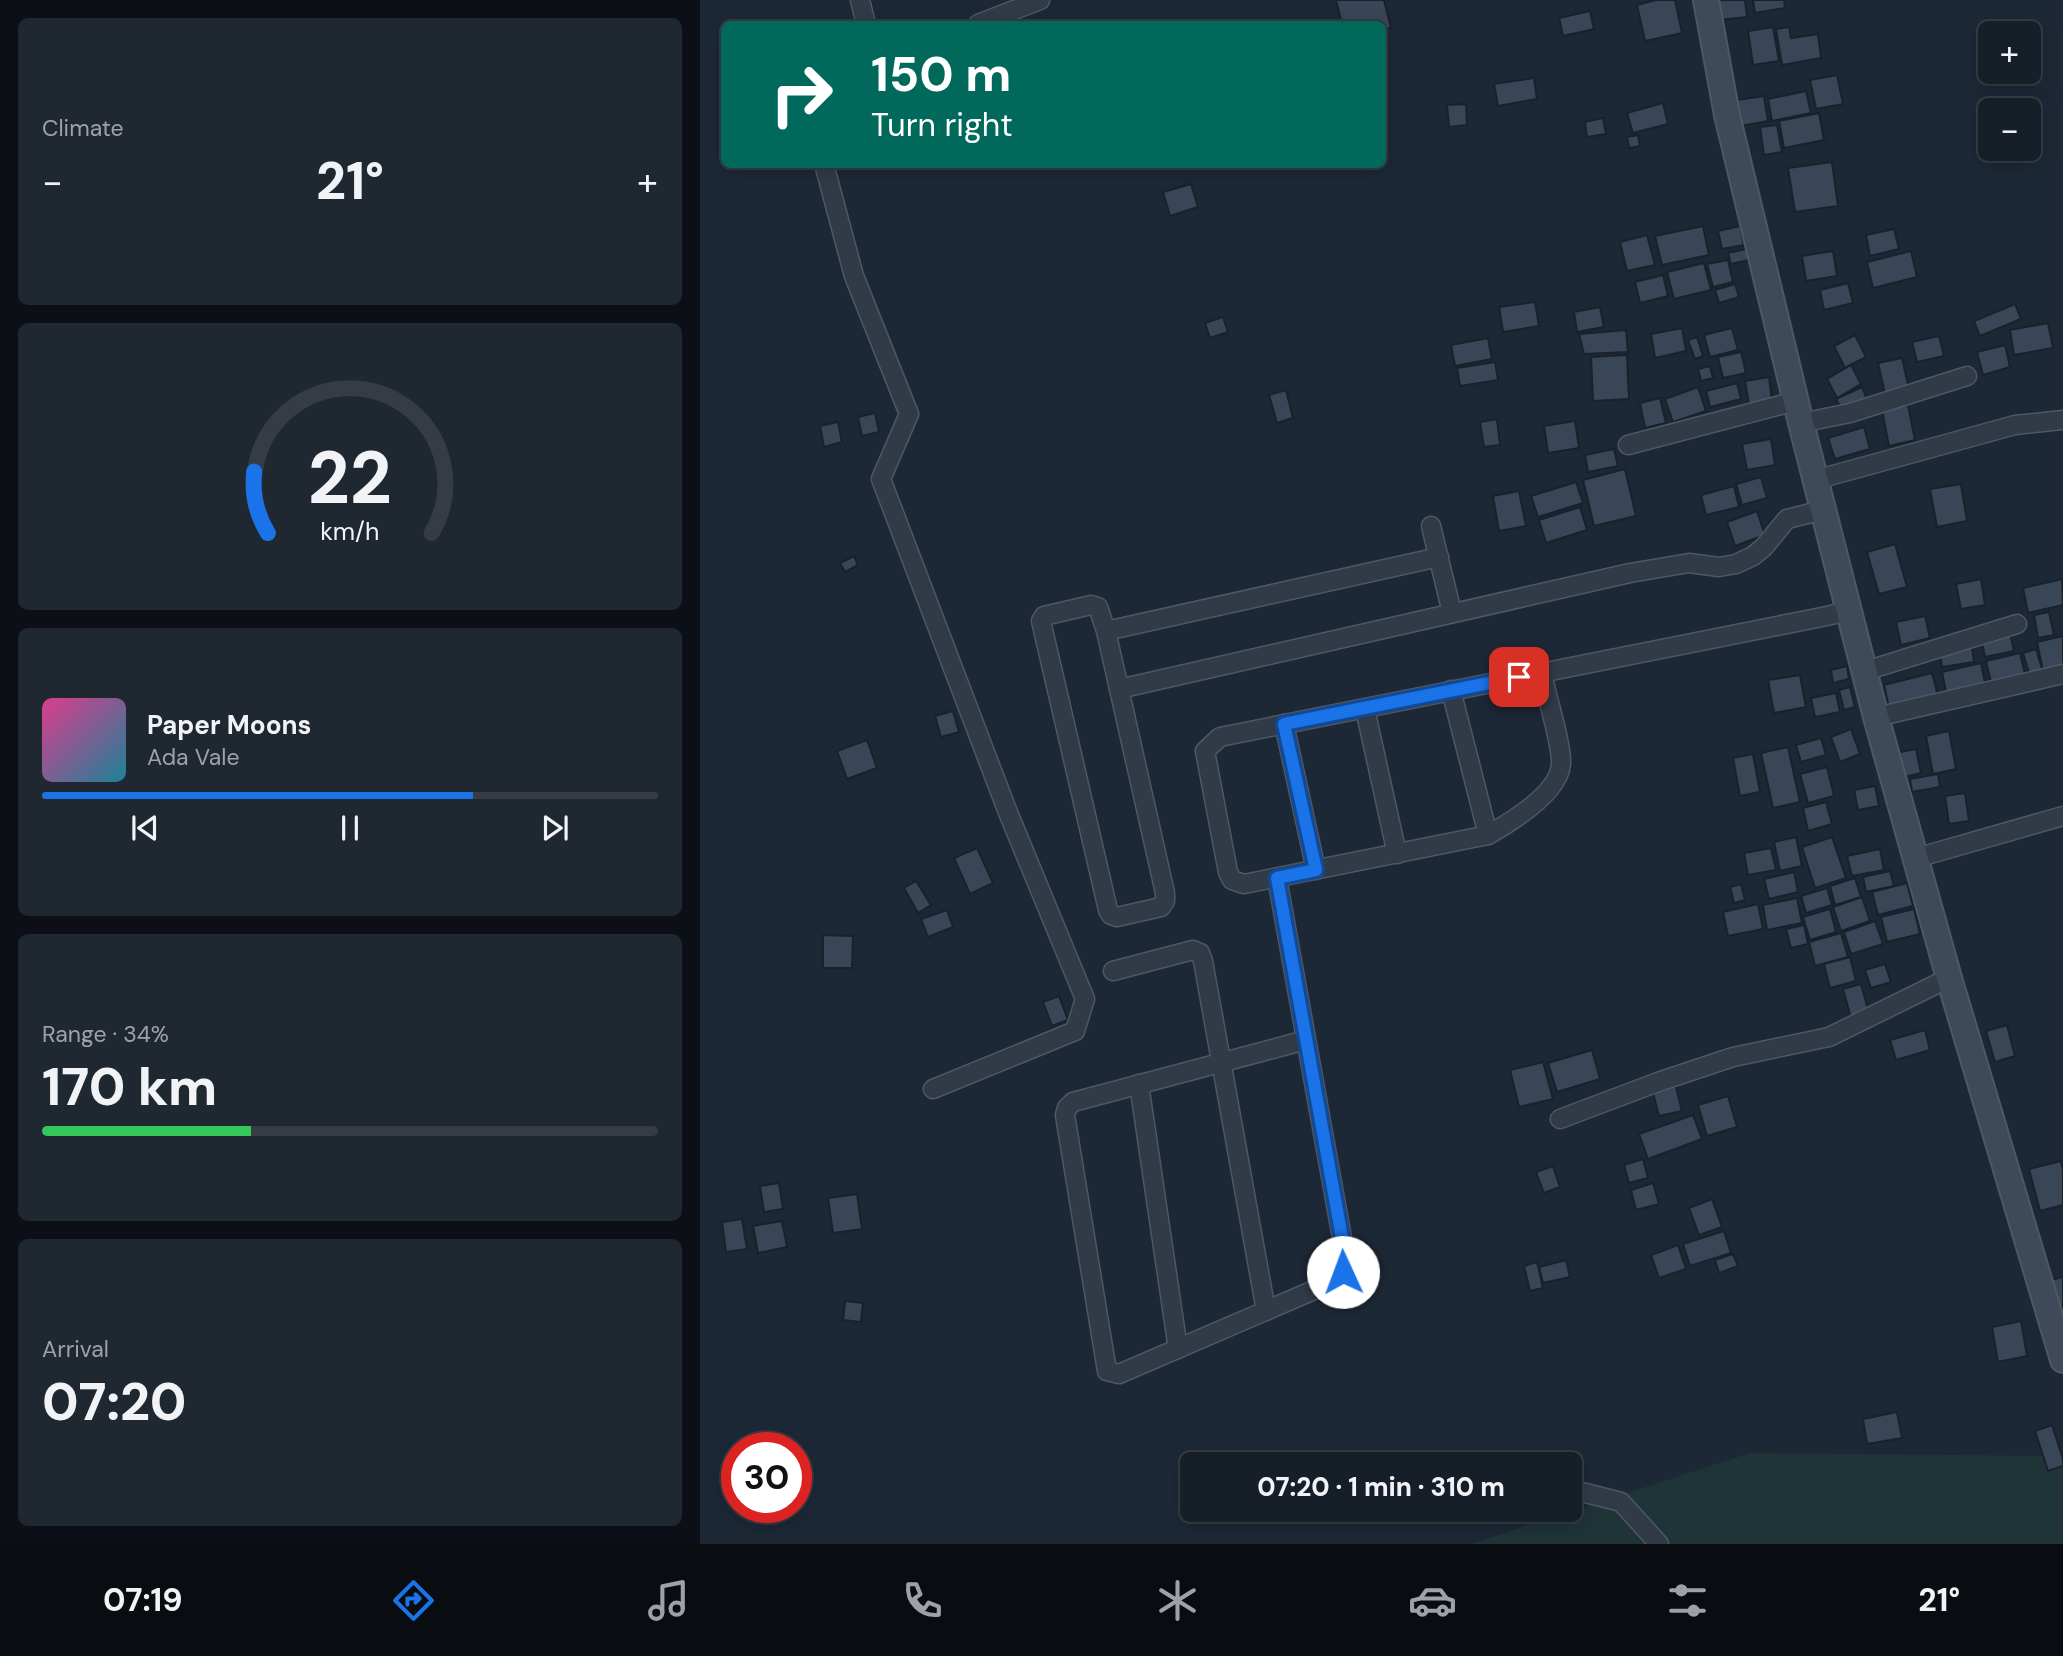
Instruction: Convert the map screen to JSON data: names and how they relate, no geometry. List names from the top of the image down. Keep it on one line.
{"page":{"tile":["Climate",["Range · 34%","170 km"],["Arrival","07:20"]],"map_buttons":["+","−"],"turn":["150 m","Turn right"],"heat":["−","21°","+"],"song":["Paper Moons","Ada Vale"],"limit":"30","trip":"07:20 · 1 min · 310 m","tabs":["07:19","21°"],"gauge":["22","km/h"]}}
